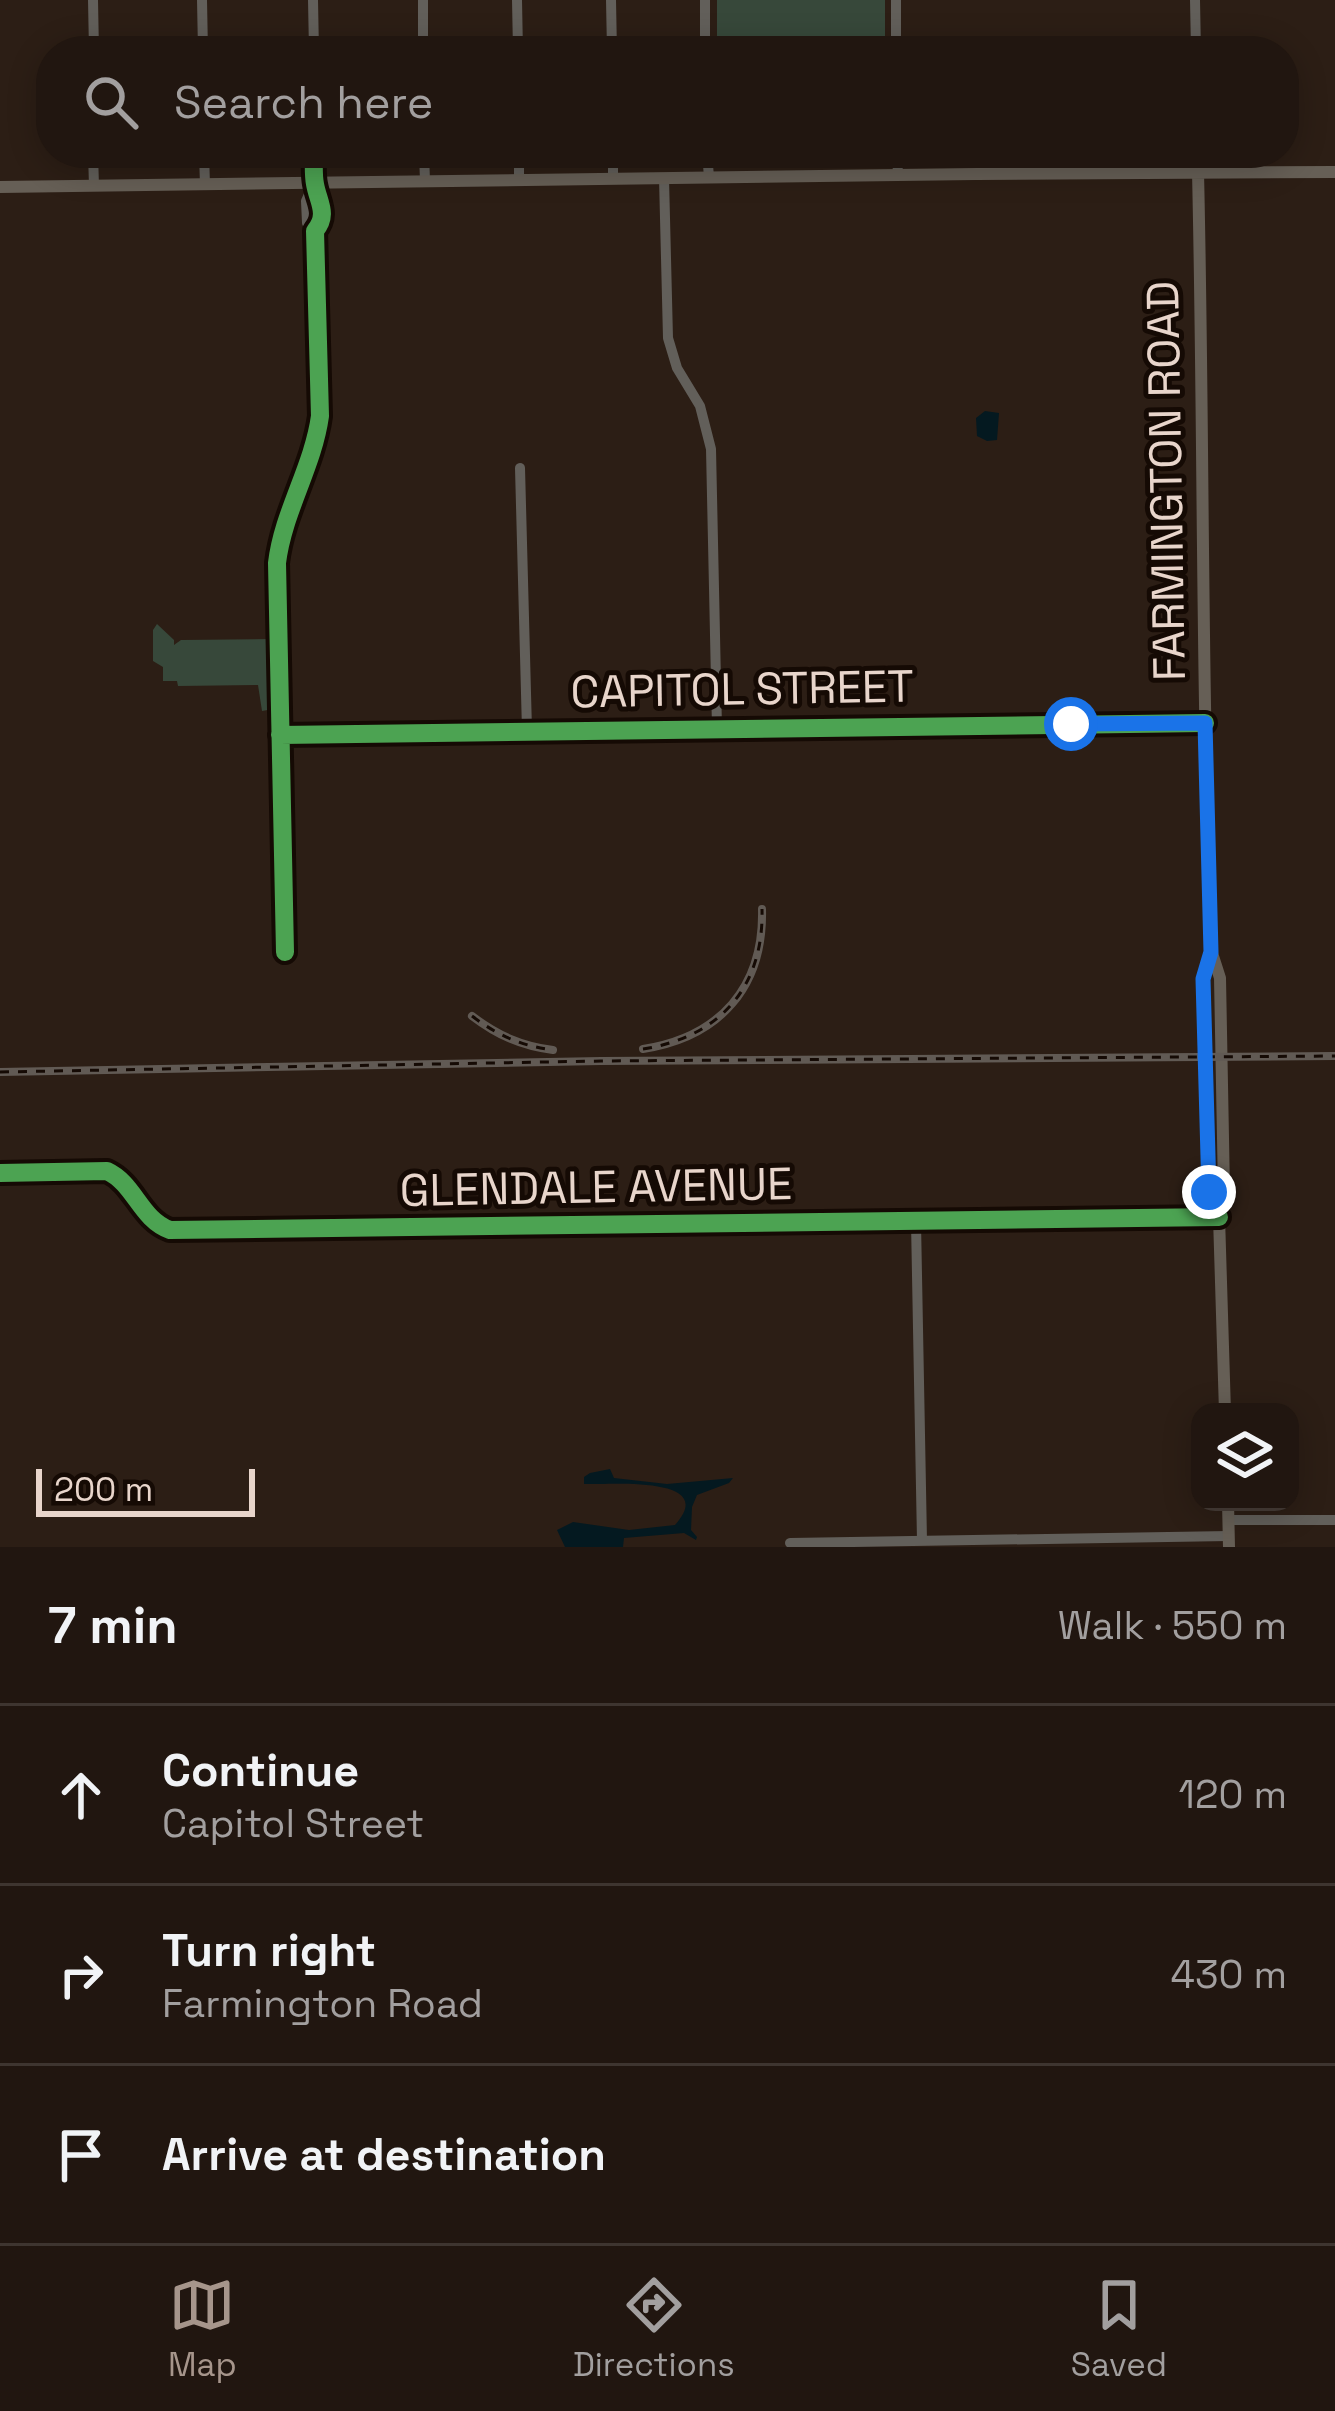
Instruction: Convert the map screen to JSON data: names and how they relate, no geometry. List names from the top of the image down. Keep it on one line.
{"streets":{"main road":["FARMINGTON ROAD"],"street":["CAPITOL STREET","GLENDALE AVENUE"]},"crossings":[["FARMINGTON ROAD","CAPITOL STREET"],["FARMINGTON ROAD","GLENDALE AVENUE"]],"scale_bar":"200 m","page":{"search":"Search here","scale":"200 m","heading":["7 min","Walk · 550 m"],"list":[["Continue","Capitol Street","120 m"],["Turn right","Farmington Road","430 m"],"Arrive at destination"],"nav":["Map","Directions","Saved"]}}
